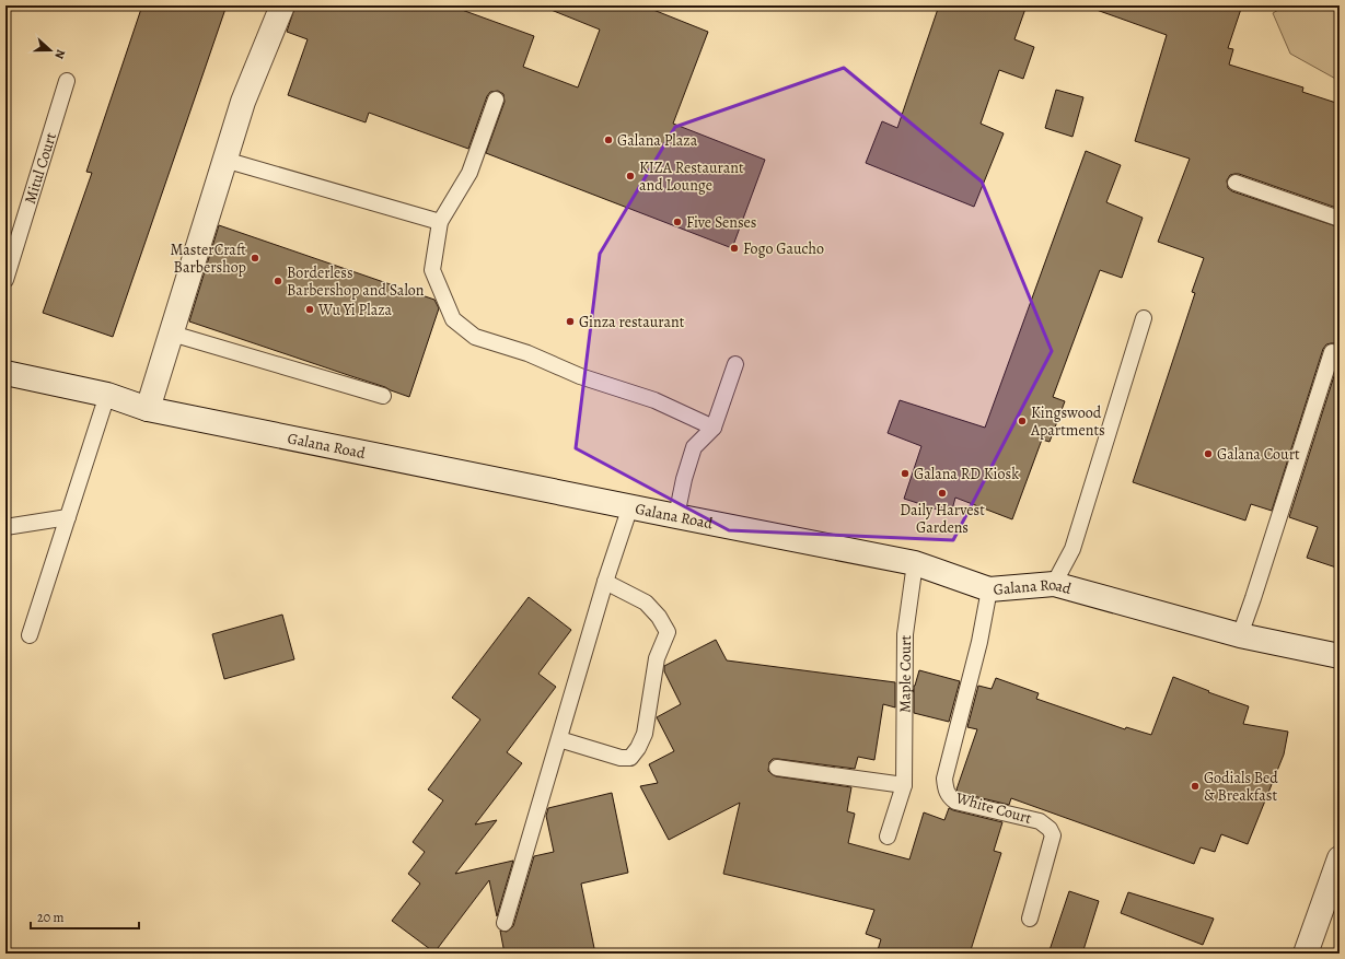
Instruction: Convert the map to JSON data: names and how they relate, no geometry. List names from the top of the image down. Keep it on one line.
{"streets":{"main road":["Galana Road"],"lane":["Mitul Court","Maple Court","White Court"]},"crossings":[["Galana Road","Maple Court"],["Galana Road","White Court"]],"places":["Galana Plaza","KIZA Restaurant and Lounge","Five Senses","Fogo Gaucho","MasterCraft Barbershop","Borderless Barbershop and Salon","Wu Yi Plaza","Ginza restaurant","Kingswood Apartments","Galana Court","Galana RD Kiosk","Daily Harvest Gardens","Godials Bed & Breakfast"],"scale_bar":"20 m","north":"right"}
